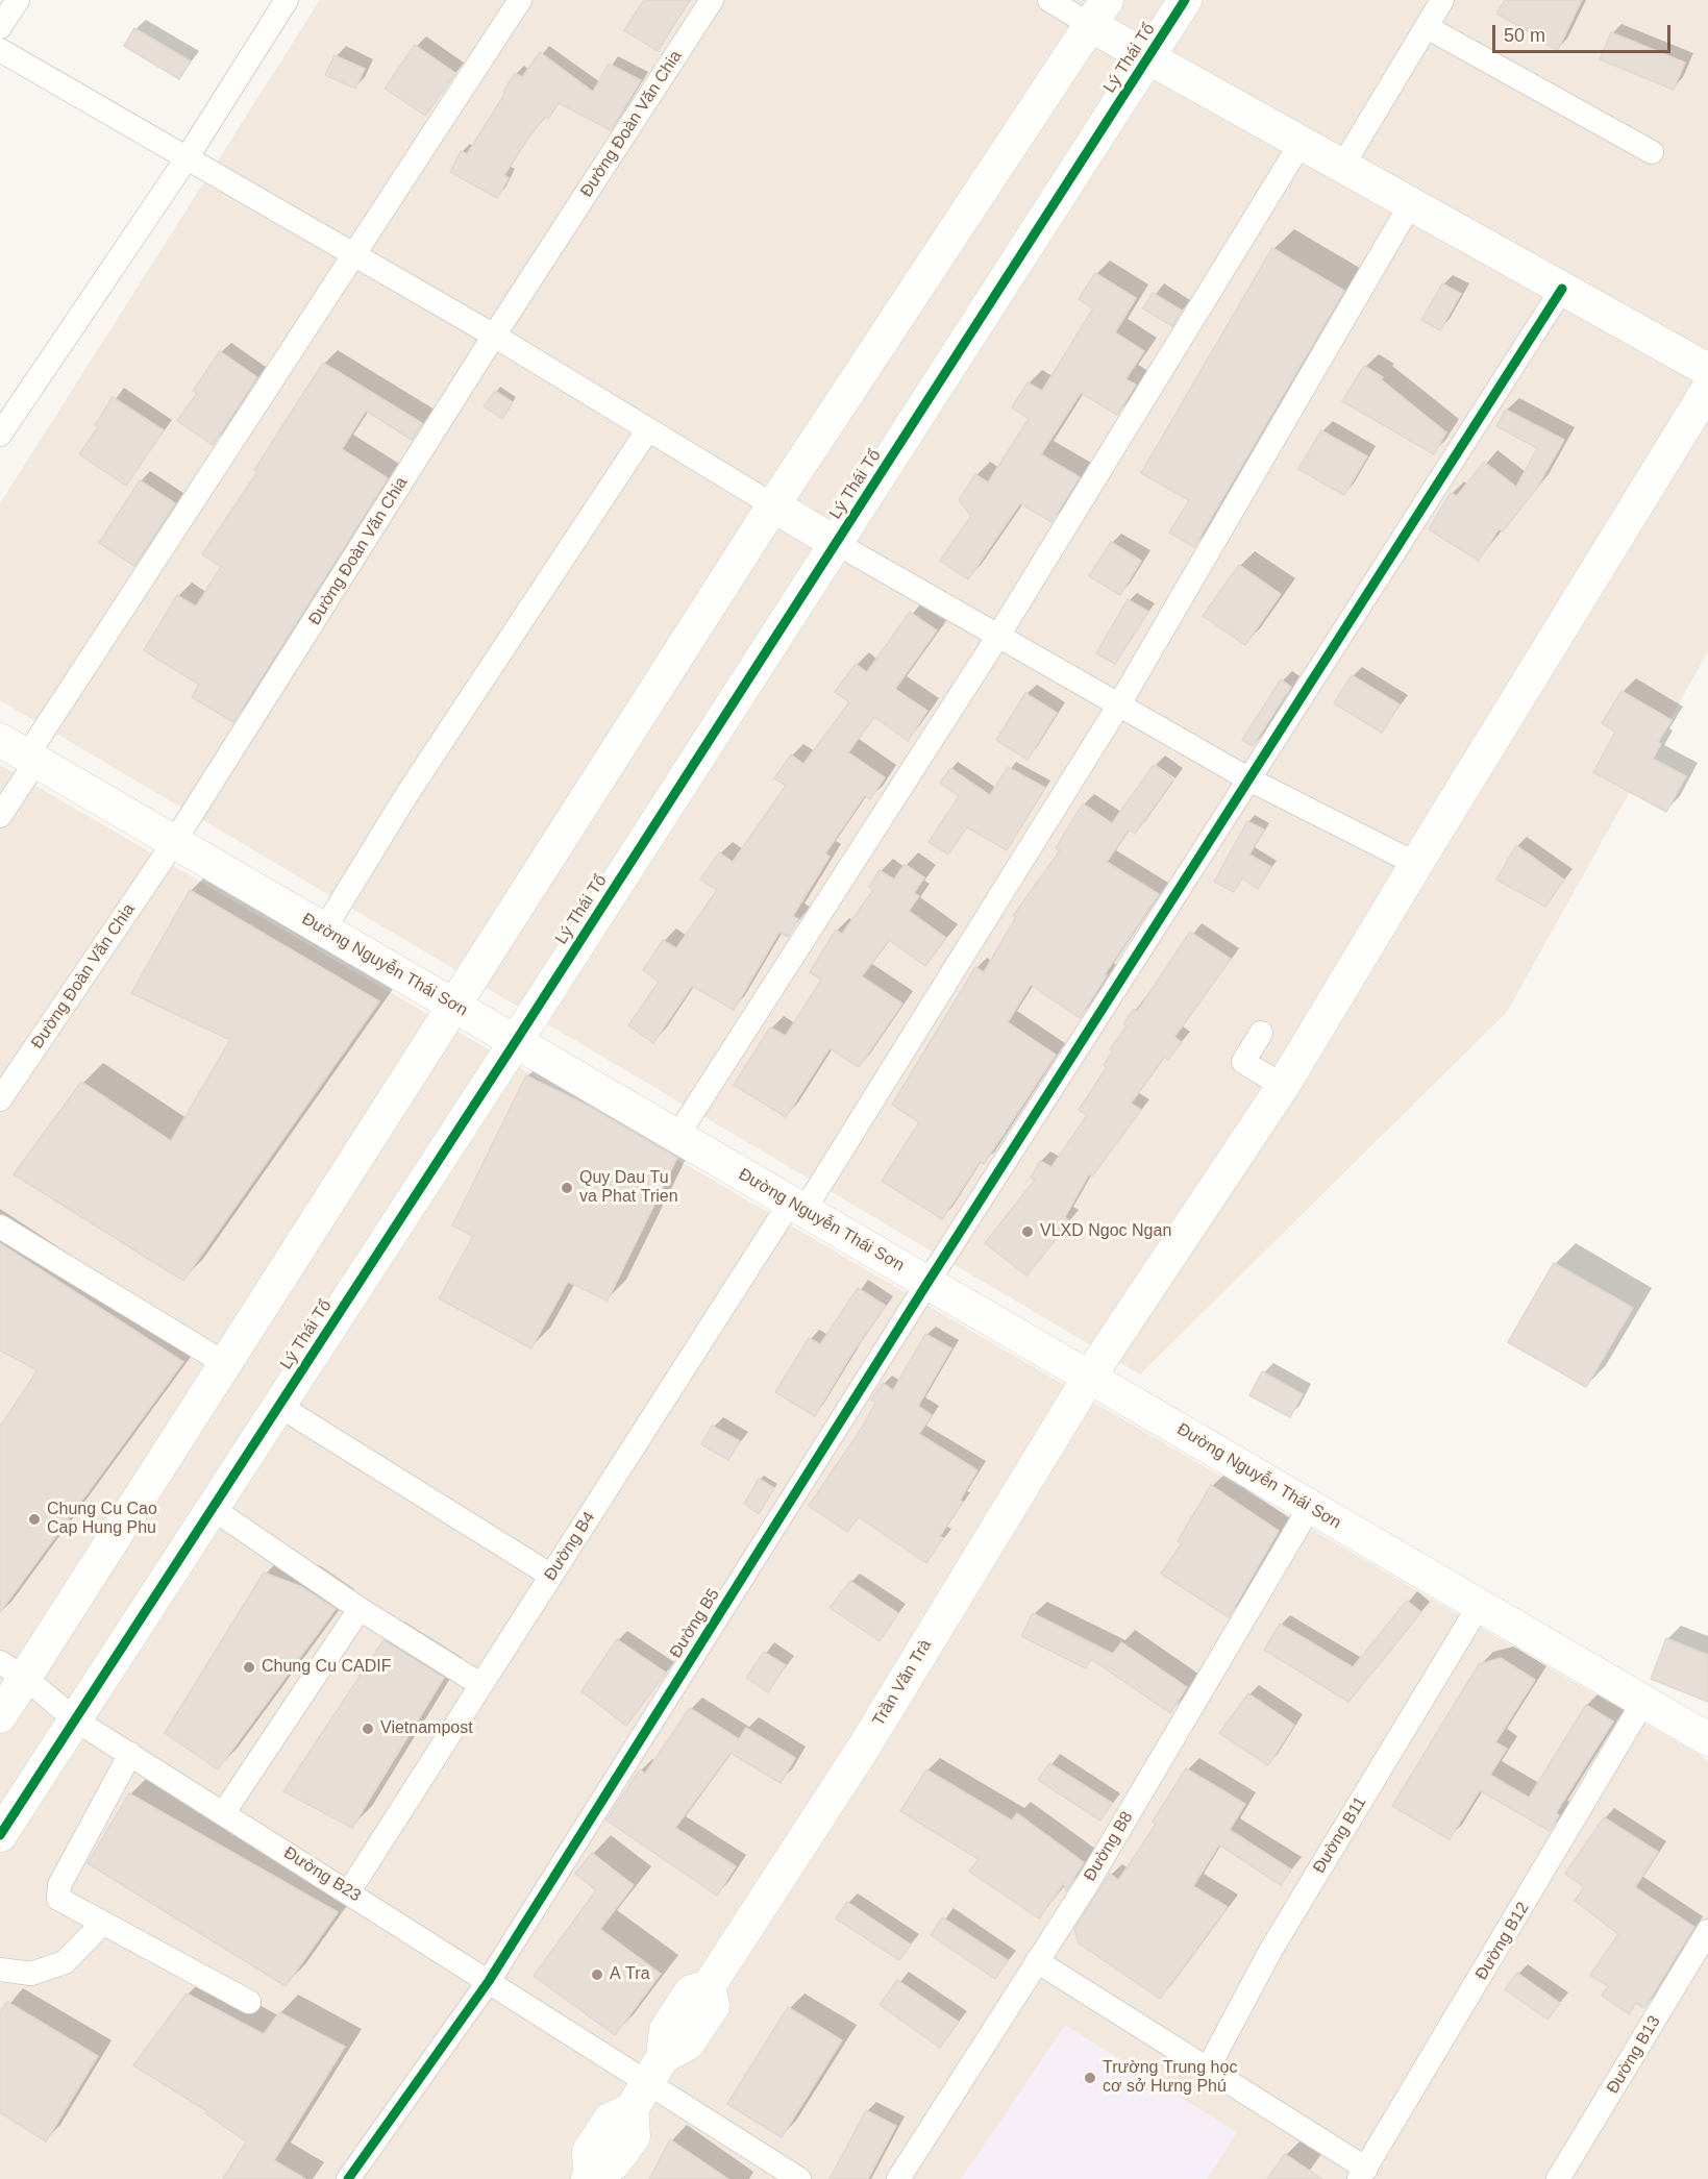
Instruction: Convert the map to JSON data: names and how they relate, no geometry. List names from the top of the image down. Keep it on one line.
{"streets":{"street":["Lý Thái Tổ","Đường Đoàn Văn Chia","Đường Nguyễn Thái Sơn","Đường B4","Đường B5","Trần Văn Trà","Đường B11","Đường B8","Đường B23","Đường B12","Đường B13"]},"crossings":[["Lý Thái Tổ","Đường Nguyễn Thái Sơn"],["Lý Thái Tổ","Đường B23"],["Đường Đoàn Văn Chia","Đường Nguyễn Thái Sơn"],["Đường Nguyễn Thái Sơn","Đường B4"],["Đường Nguyễn Thái Sơn","Đường B5"],["Đường Nguyễn Thái Sơn","Trần Văn Trà"],["Đường Nguyễn Thái Sơn","Đường B11"],["Đường Nguyễn Thái Sơn","Đường B8"],["Đường Nguyễn Thái Sơn","Đường B12"],["Đường B4","Đường B23"],["Đường B5","Đường B23"],["Trần Văn Trà","Đường B23"]],"places":["Quy Dau Tu va Phat Trien","VLXD Ngoc Ngan","Chung Cu Cao Cap Hung Phu","Chung Cu CADIF","Vietnampost","A Tra","Trường Trung học cơ sở Hưng Phú"],"scale_bar":"50 m"}
